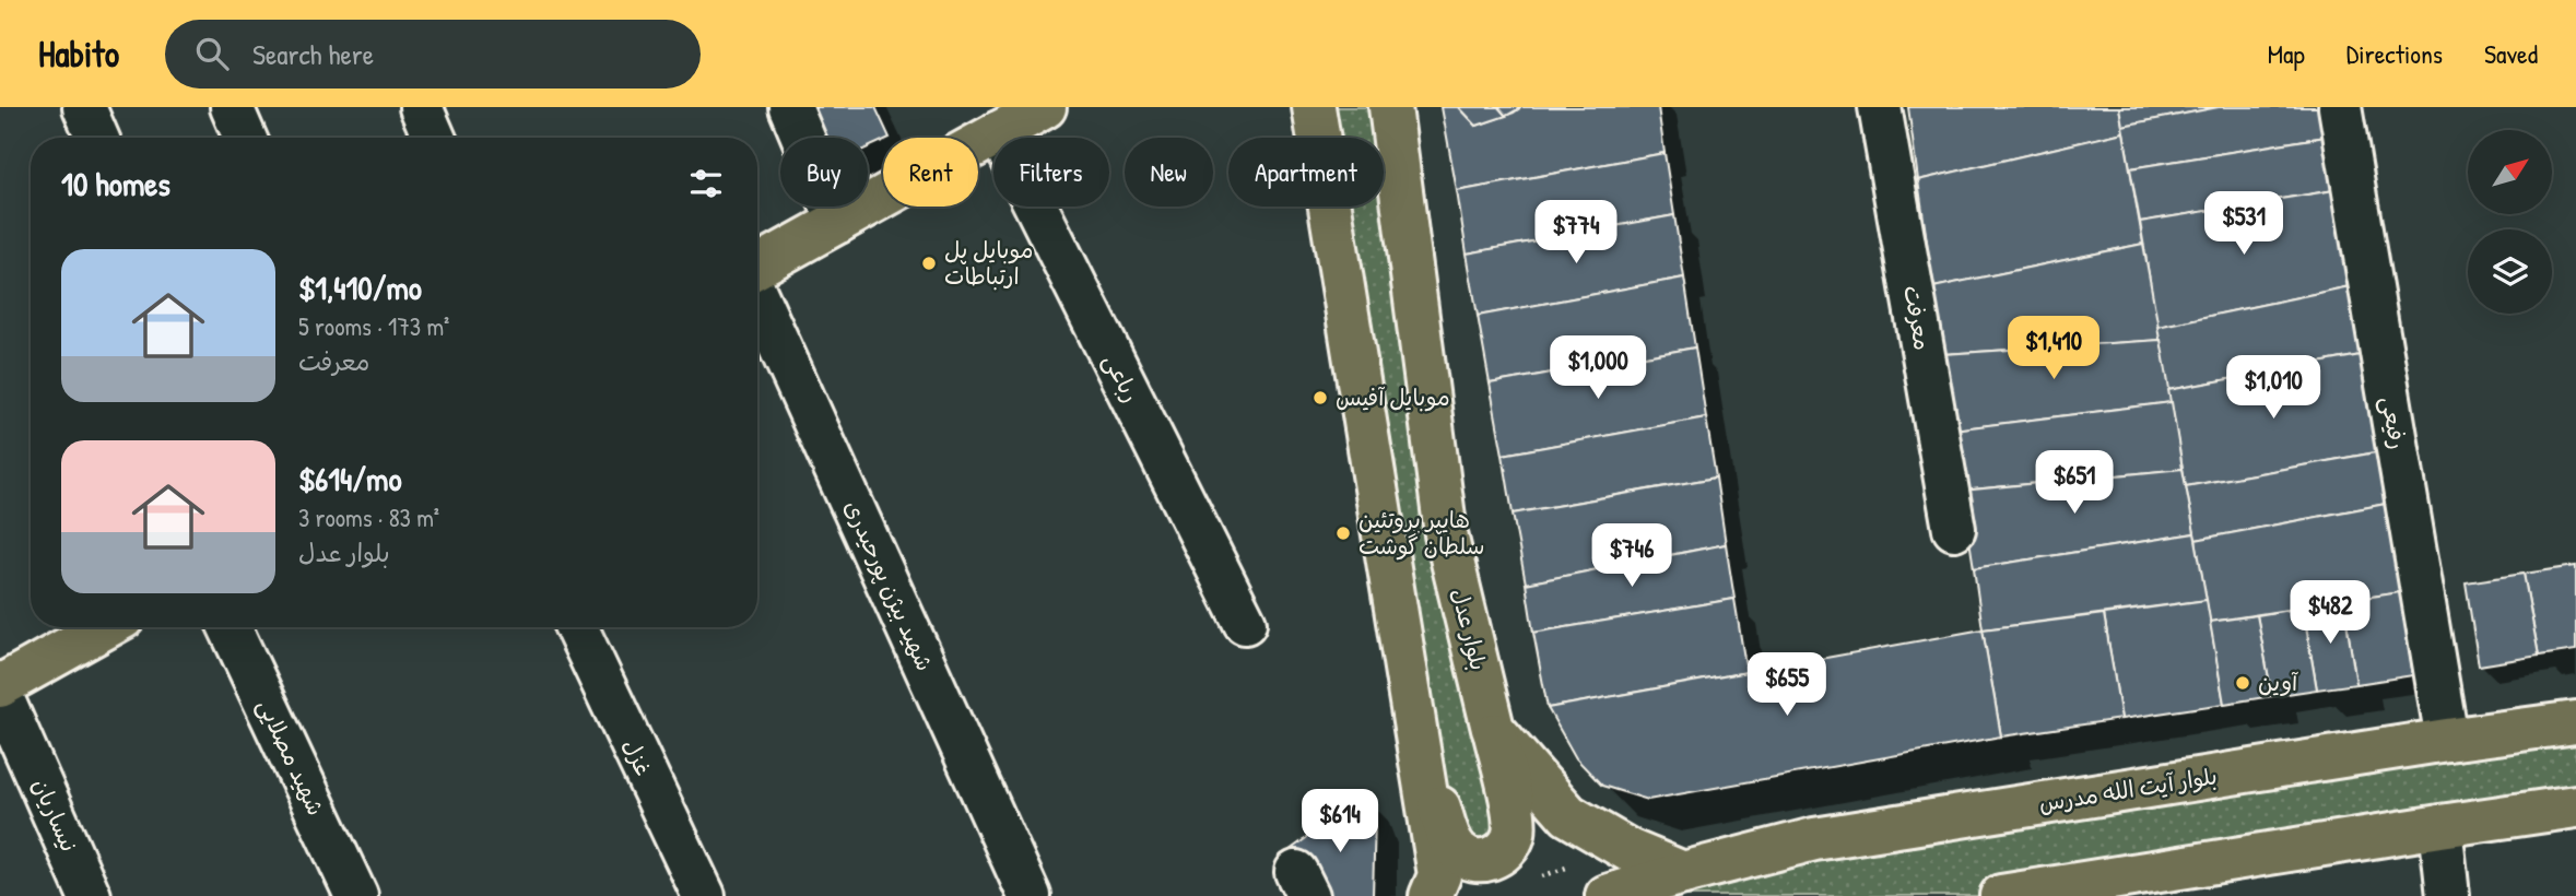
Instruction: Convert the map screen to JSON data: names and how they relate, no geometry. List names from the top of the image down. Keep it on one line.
{"streets":{"main road":["بلوار عدل","بلوار آیت الله مدرس"],"street":["معرفت","رباعی","رفیعی","شهید بیژن پورحیدری","شهید مصلایی","غزل","نیساریان"]},"crossings":[["رفیعی","بلوار آیت الله مدرس"],["بلوار عدل","بلوار آیت الله مدرس"]],"places":["موبایل پل ارتباطات","موبایل آفیس","هایپر پروتئین سلطان گوشت","آوین"],"north":"top right","page":{"header":"Habito","search":"Search here","nav":["Map","Directions","Saved"],"chip":["Buy","Rent","Filters","New","Apartment"],"heading":"10 homes","price":["$531","$774","$1,410","$1,000","$1,010","$651","$746","$482","$655","$614"],"list":[{"name":"$1,410/mo","note":"5 rooms · 173 m² · معرفت"},{"name":"$614/mo","note":"3 rooms · 83 m² · بلوار عدل"}]}}
